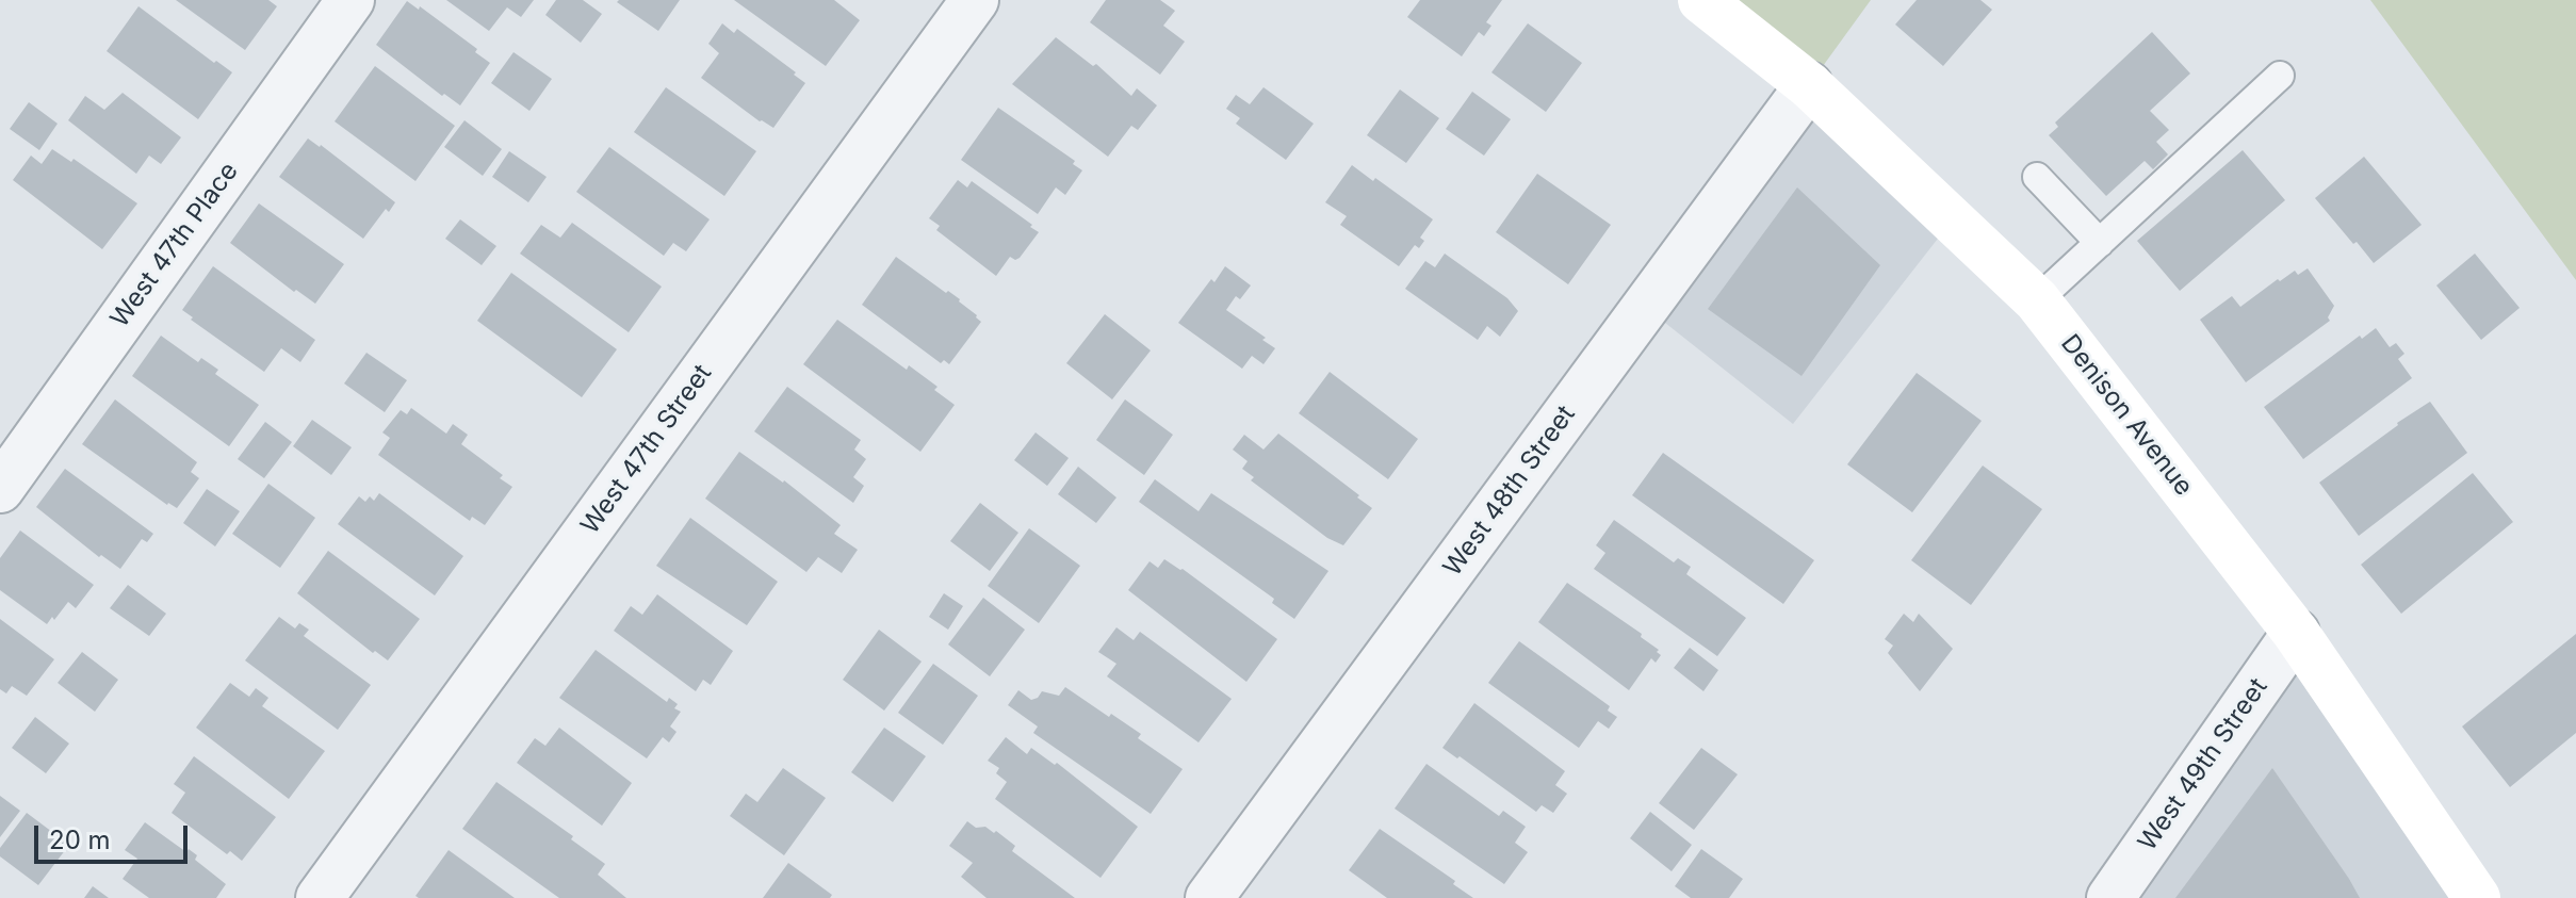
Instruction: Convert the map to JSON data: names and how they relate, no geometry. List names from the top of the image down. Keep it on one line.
{"streets":{"main road":["Denison Avenue"],"street":["West 47th Place","West 47th Street","West 48th Street","West 49th Street"]},"crossings":[["Denison Avenue","West 48th Street"],["Denison Avenue","West 49th Street"]],"scale_bar":"20 m"}
